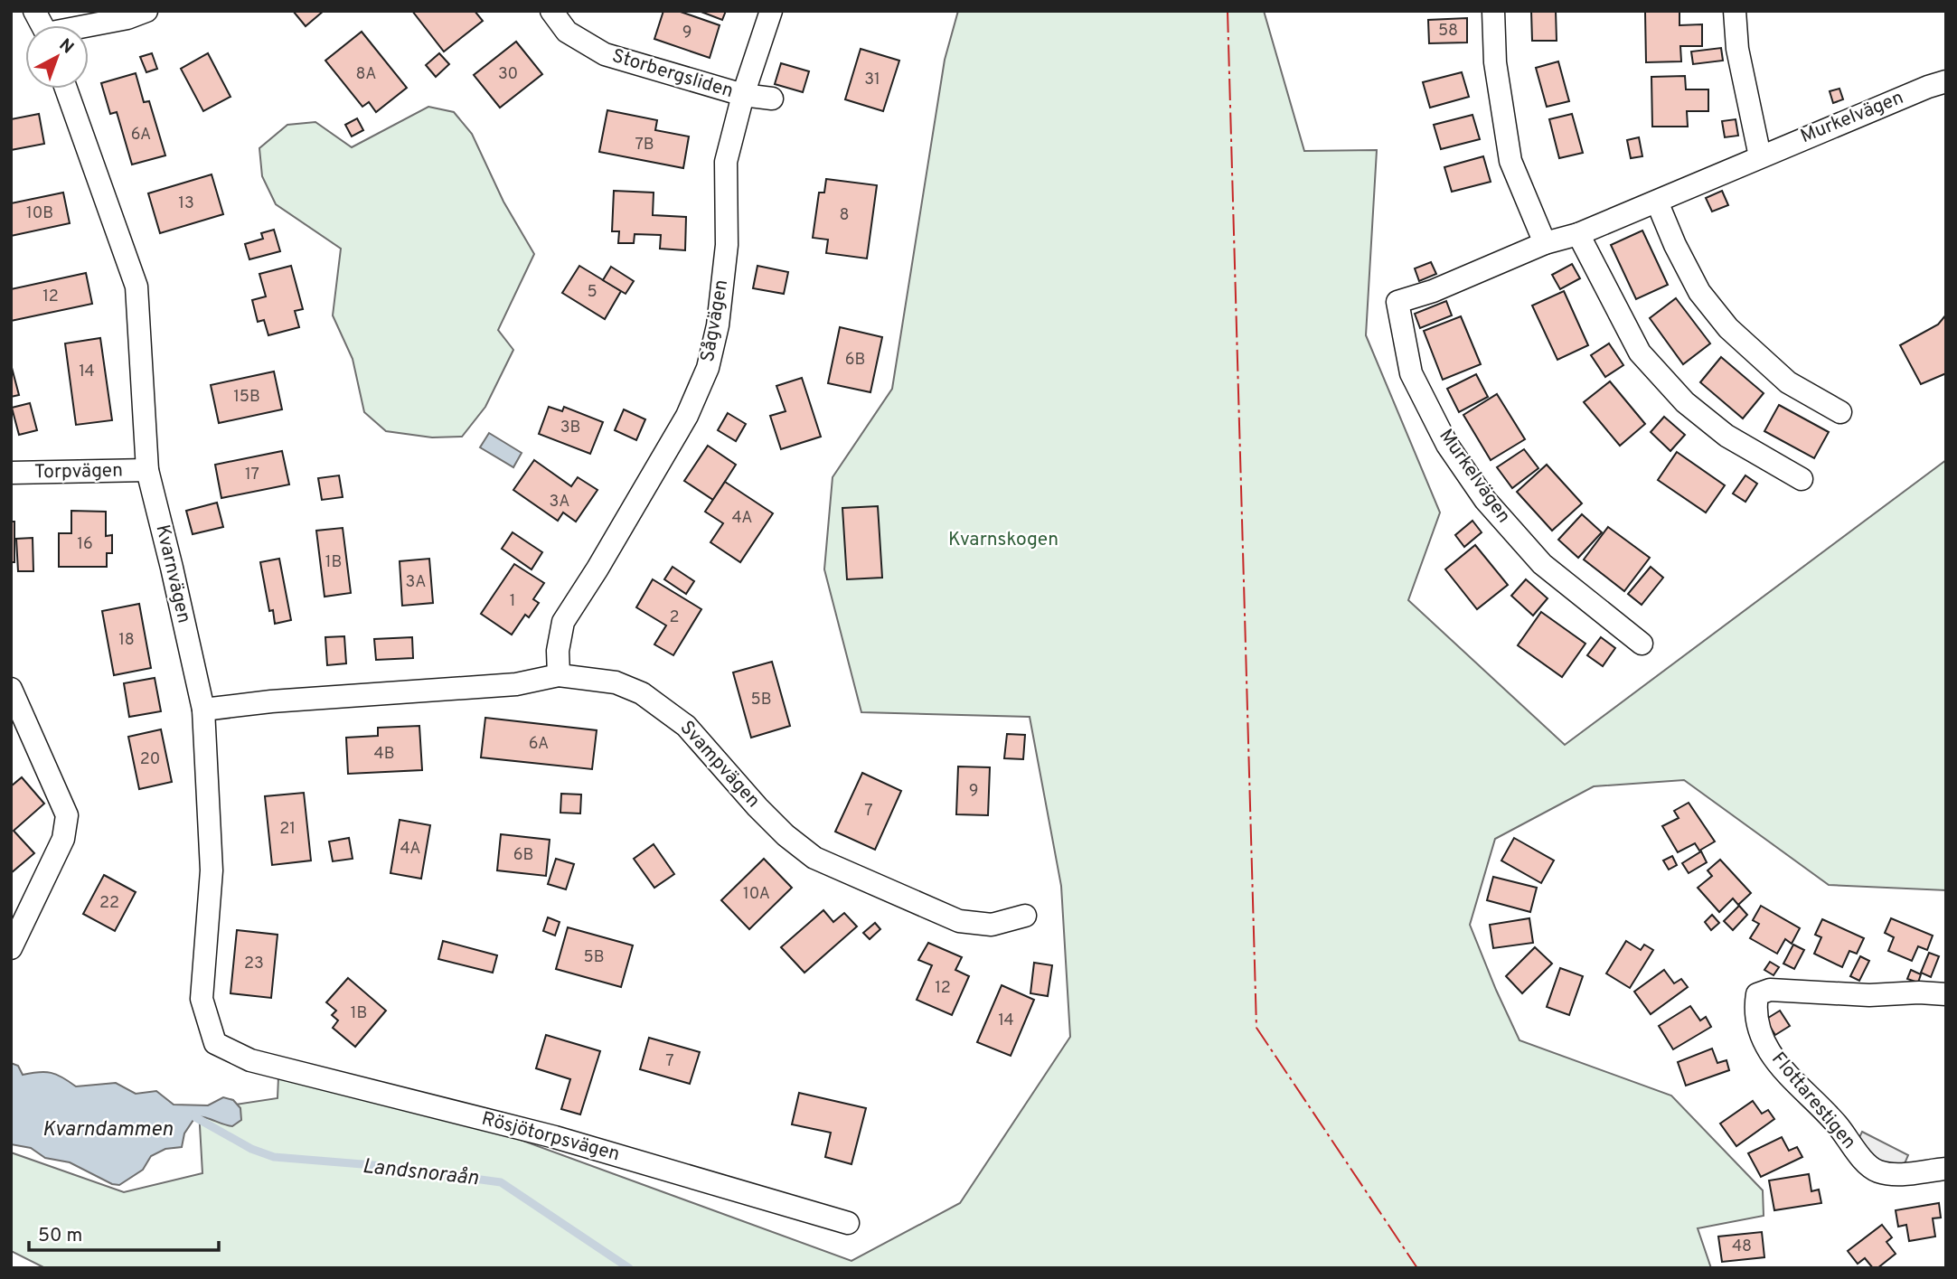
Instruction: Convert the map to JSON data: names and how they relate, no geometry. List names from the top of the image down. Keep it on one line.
{"streets":{"street":["Storbergsliden","Murkelvägen","Sågvägen","Torpvägen","Kvarnvägen","Svampvägen","Flottarestigen","Rösjötorpsvägen"]},"crossings":[["Storbergsliden","Sågvägen"],["Sågvägen","Svampvägen"],["Torpvägen","Kvarnvägen"],["Kvarnvägen","Svampvägen"],["Kvarnvägen","Rösjötorpsvägen"]],"water":["Kvarndammen","Landsnoraån"],"parks":["Kvarnskogen"],"house_numbers":["58","9","8A","30","31","6A","7B","13","10B","8","5","12","6B","14","15B","3B","17","3A","4A","16","1B","3A","1","2","18","5B","6A","4B","20","9","7","21","4A","6B","10A","22","5B","23","12","1B","14","7","48"],"scale_bar":"50 m","north":"top right"}
